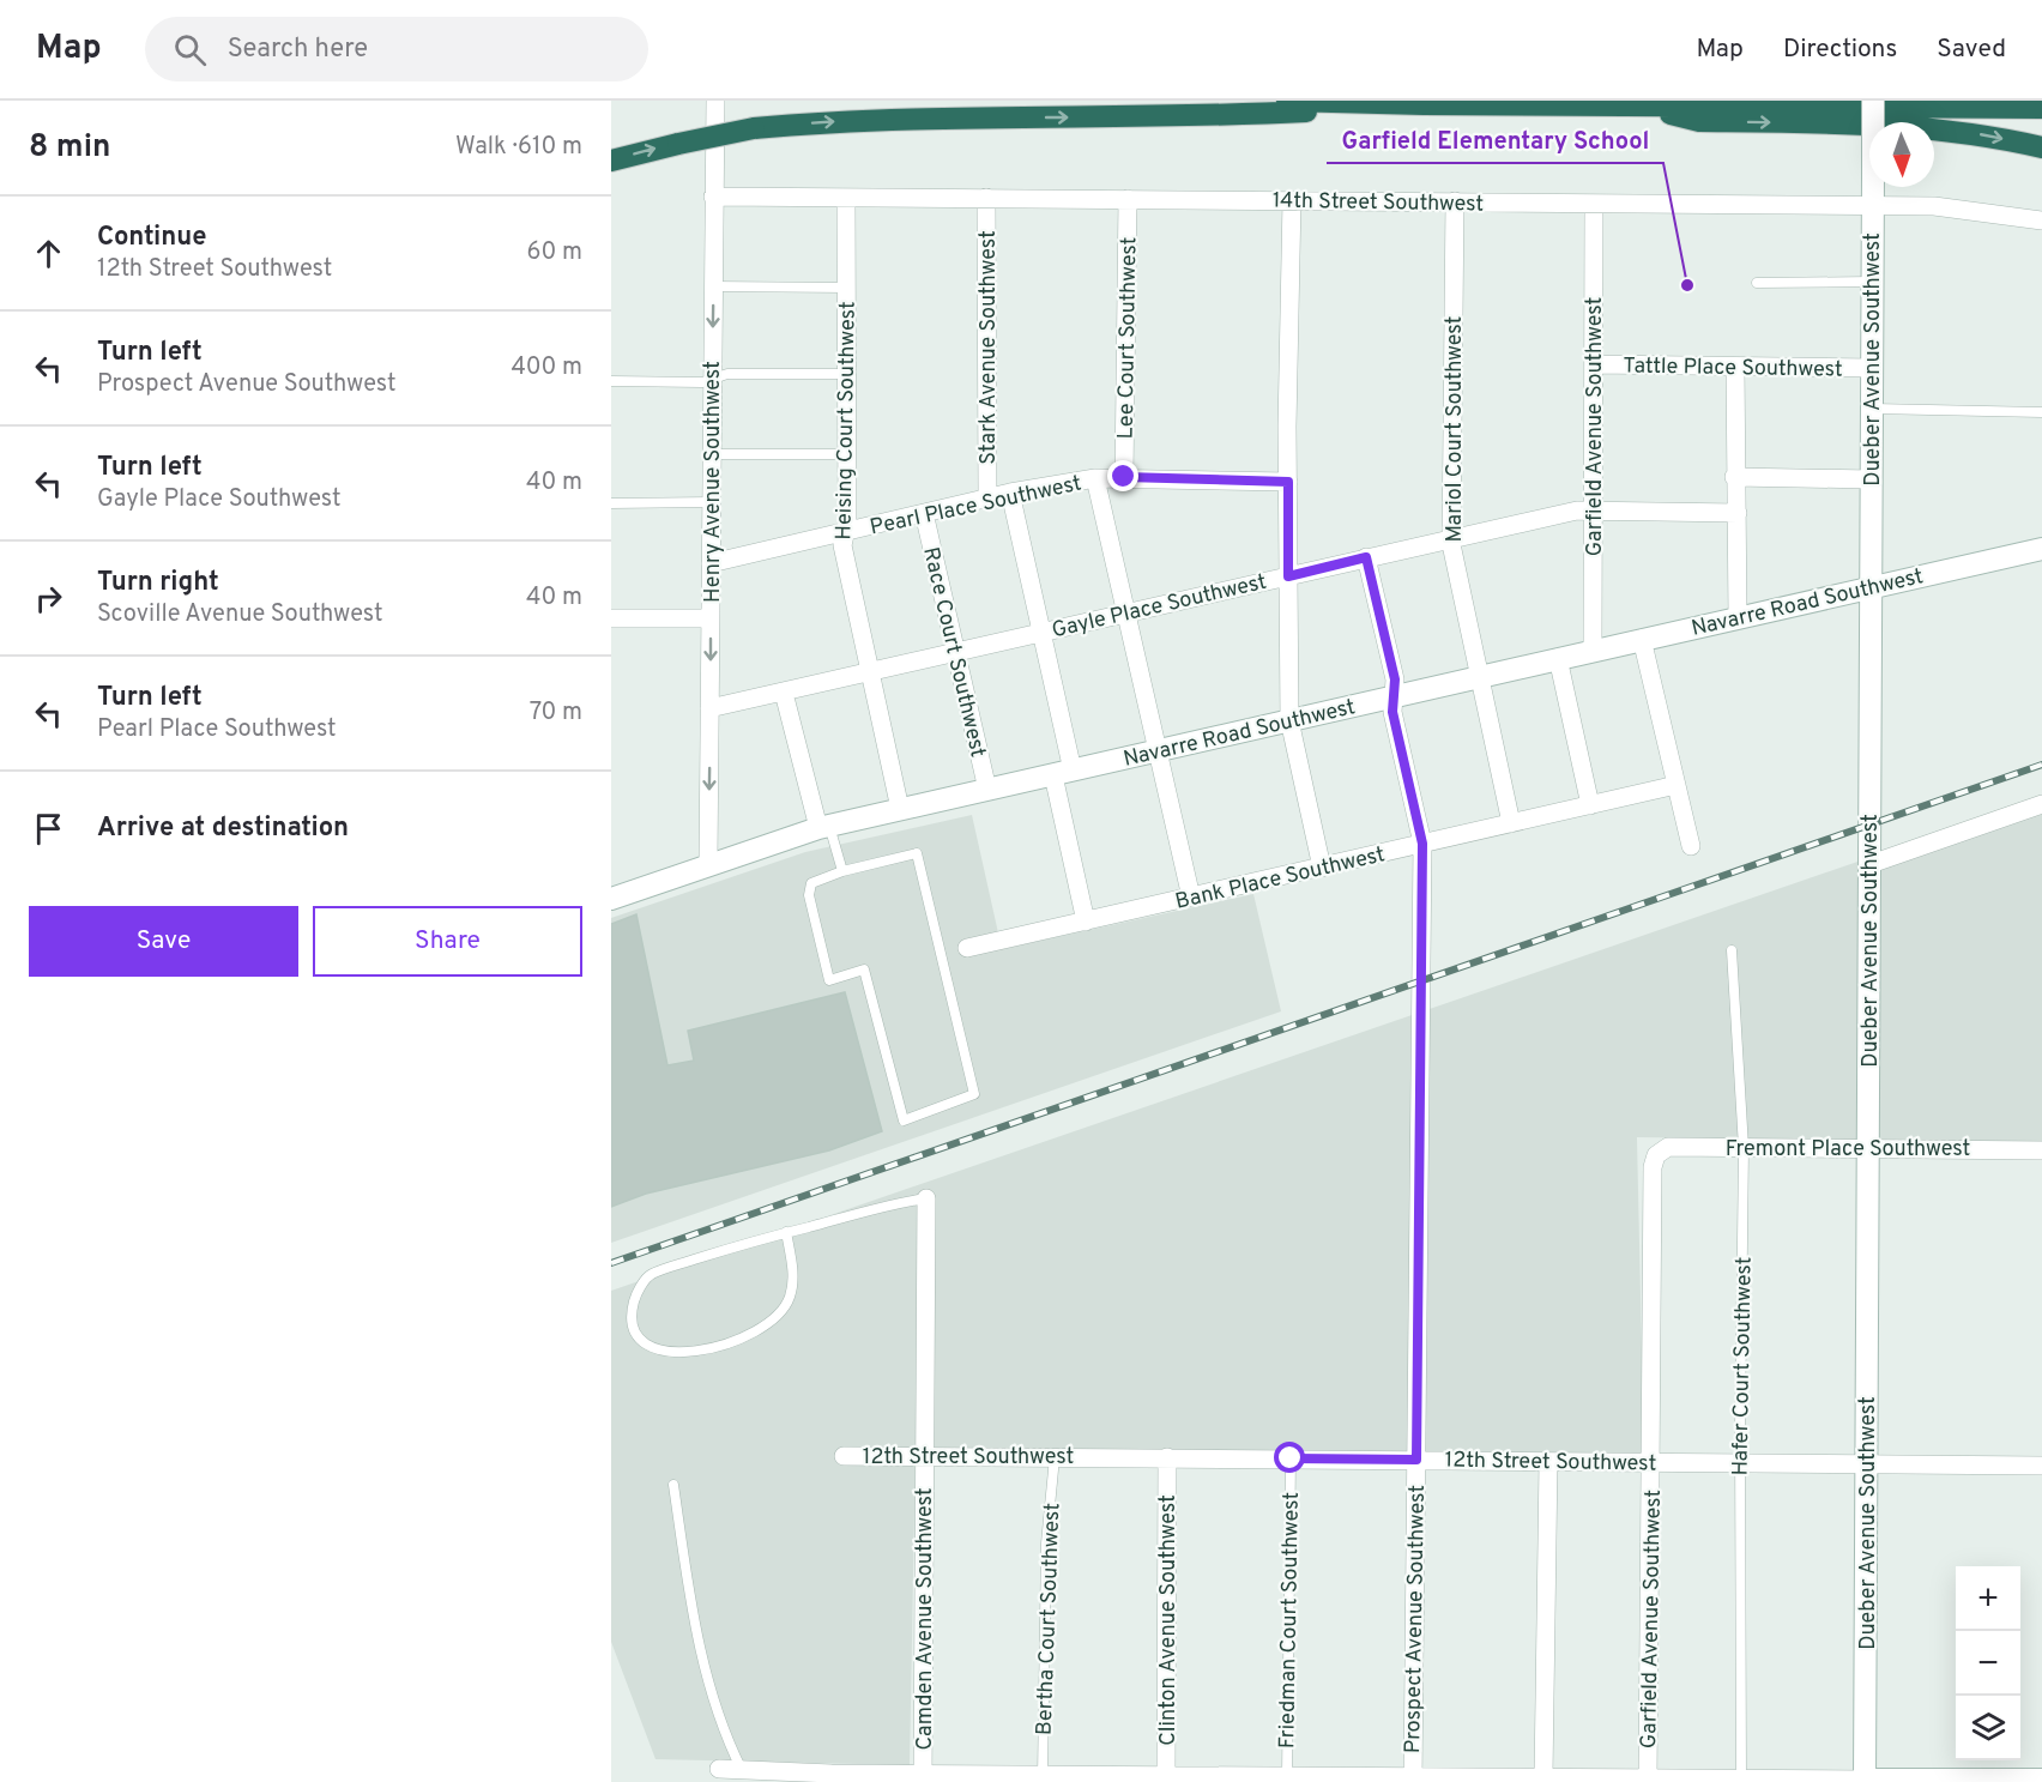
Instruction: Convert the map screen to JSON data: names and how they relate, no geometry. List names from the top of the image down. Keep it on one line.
{"streets":{"street":["14th Street Southwest","Lee Court Southwest","Stark Avenue Southwest","Dueber Avenue Southwest","Tattle Place Southwest","Heising Court Southwest","Garfield Avenue Southwest","Mariol Court Southwest","Henry Avenue Southwest","Pearl Place Southwest","Navarre Road Southwest","Gayle Place Southwest","Race Court Southwest","Bank Place Southwest","Fremont Place Southwest","12th Street Southwest","Camden Avenue Southwest","Prospect Avenue Southwest","Clinton Avenue Southwest"],"lane":["Hafer Court Southwest","Bertha Court Southwest","Friedman Court Southwest"]},"crossings":[["14th Street Southwest","Lee Court Southwest"],["14th Street Southwest","Stark Avenue Southwest"],["14th Street Southwest","Dueber Avenue Southwest"],["14th Street Southwest","Heising Court Southwest"],["14th Street Southwest","Garfield Avenue Southwest"],["14th Street Southwest","Mariol Court Southwest"],["14th Street Southwest","Henry Avenue Southwest"],["Lee Court Southwest","Pearl Place Southwest"],["Stark Avenue Southwest","Pearl Place Southwest"],["Stark Avenue Southwest","Navarre Road Southwest"],["Stark Avenue Southwest","Gayle Place Southwest"],["Dueber Avenue Southwest","Tattle Place Southwest"],["Dueber Avenue Southwest","Navarre Road Southwest"],["Dueber Avenue Southwest","Fremont Place Southwest"],["Dueber Avenue Southwest","12th Street Southwest"],["Tattle Place Southwest","Garfield Avenue Southwest"],["Heising Court Southwest","Pearl Place Southwest"],["Heising Court Southwest","Navarre Road Southwest"],["Heising Court Southwest","Gayle Place Southwest"],["Garfield Avenue Southwest","Navarre Road Southwest"],["Garfield Avenue Southwest","Gayle Place Southwest"],["Garfield Avenue Southwest","Fremont Place Southwest"],["Garfield Avenue Southwest","12th Street Southwest"],["Mariol Court Southwest","Navarre Road Southwest"],["Mariol Court Southwest","Gayle Place Southwest"],["Mariol Court Southwest","Bank Place Southwest"],["Henry Avenue Southwest","Pearl Place Southwest"],["Henry Avenue Southwest","Navarre Road Southwest"],["Henry Avenue Southwest","Gayle Place Southwest"],["Pearl Place Southwest","Race Court Southwest"],["Navarre Road Southwest","Race Court Southwest"],["Navarre Road Southwest","Prospect Avenue Southwest"],["Gayle Place Southwest","Race Court Southwest"],["Gayle Place Southwest","Prospect Avenue Southwest"],["Bank Place Southwest","Prospect Avenue Southwest"],["Fremont Place Southwest","Hafer Court Southwest"],["Hafer Court Southwest","12th Street Southwest"],["12th Street Southwest","Camden Avenue Southwest"],["12th Street Southwest","Bertha Court Southwest"],["12th Street Southwest","Prospect Avenue Southwest"],["12th Street Southwest","Clinton Avenue Southwest"],["12th Street Southwest","Friedman Court Southwest"]],"places":["Garfield Elementary School"],"north":"bottom","page":{"header":"Map","search":"Search here","nav":["Map","Directions","Saved"],"heading":["8 min","Walk · 610 m"],"list":[["Continue","12th Street Southwest","60 m"],["Turn left","Prospect Avenue Southwest","400 m"],["Turn left","Gayle Place Southwest","40 m"],["Turn right","Scoville Avenue Southwest","40 m"],["Turn left","Pearl Place Southwest","70 m"],"Arrive at destination"],"buttons":["Save","Share"],"map_buttons":["+","−"]}}
